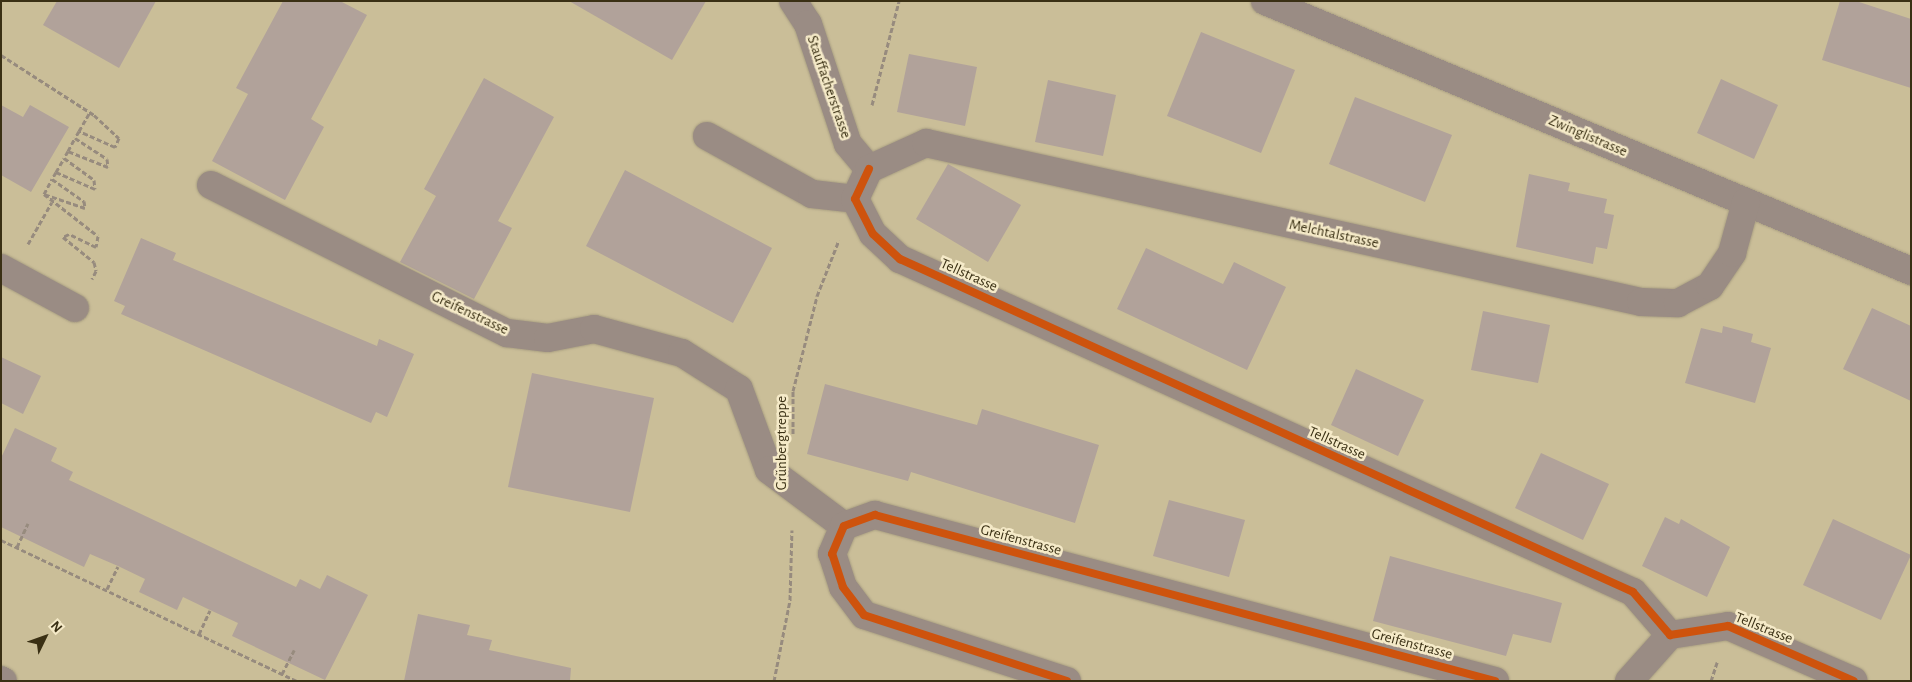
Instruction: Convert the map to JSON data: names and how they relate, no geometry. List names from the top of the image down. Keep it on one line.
{"streets":{"street":["Stauffacherstrasse","Zwinglistrasse","Melchtalstrasse","Tellstrasse","Greifenstrasse"],"path":["Grünbergtreppe"]},"crossings":[["Stauffacherstrasse","Melchtalstrasse"],["Zwinglistrasse","Melchtalstrasse"],["Greifenstrasse","Grünbergtreppe"]],"north":"top right"}
